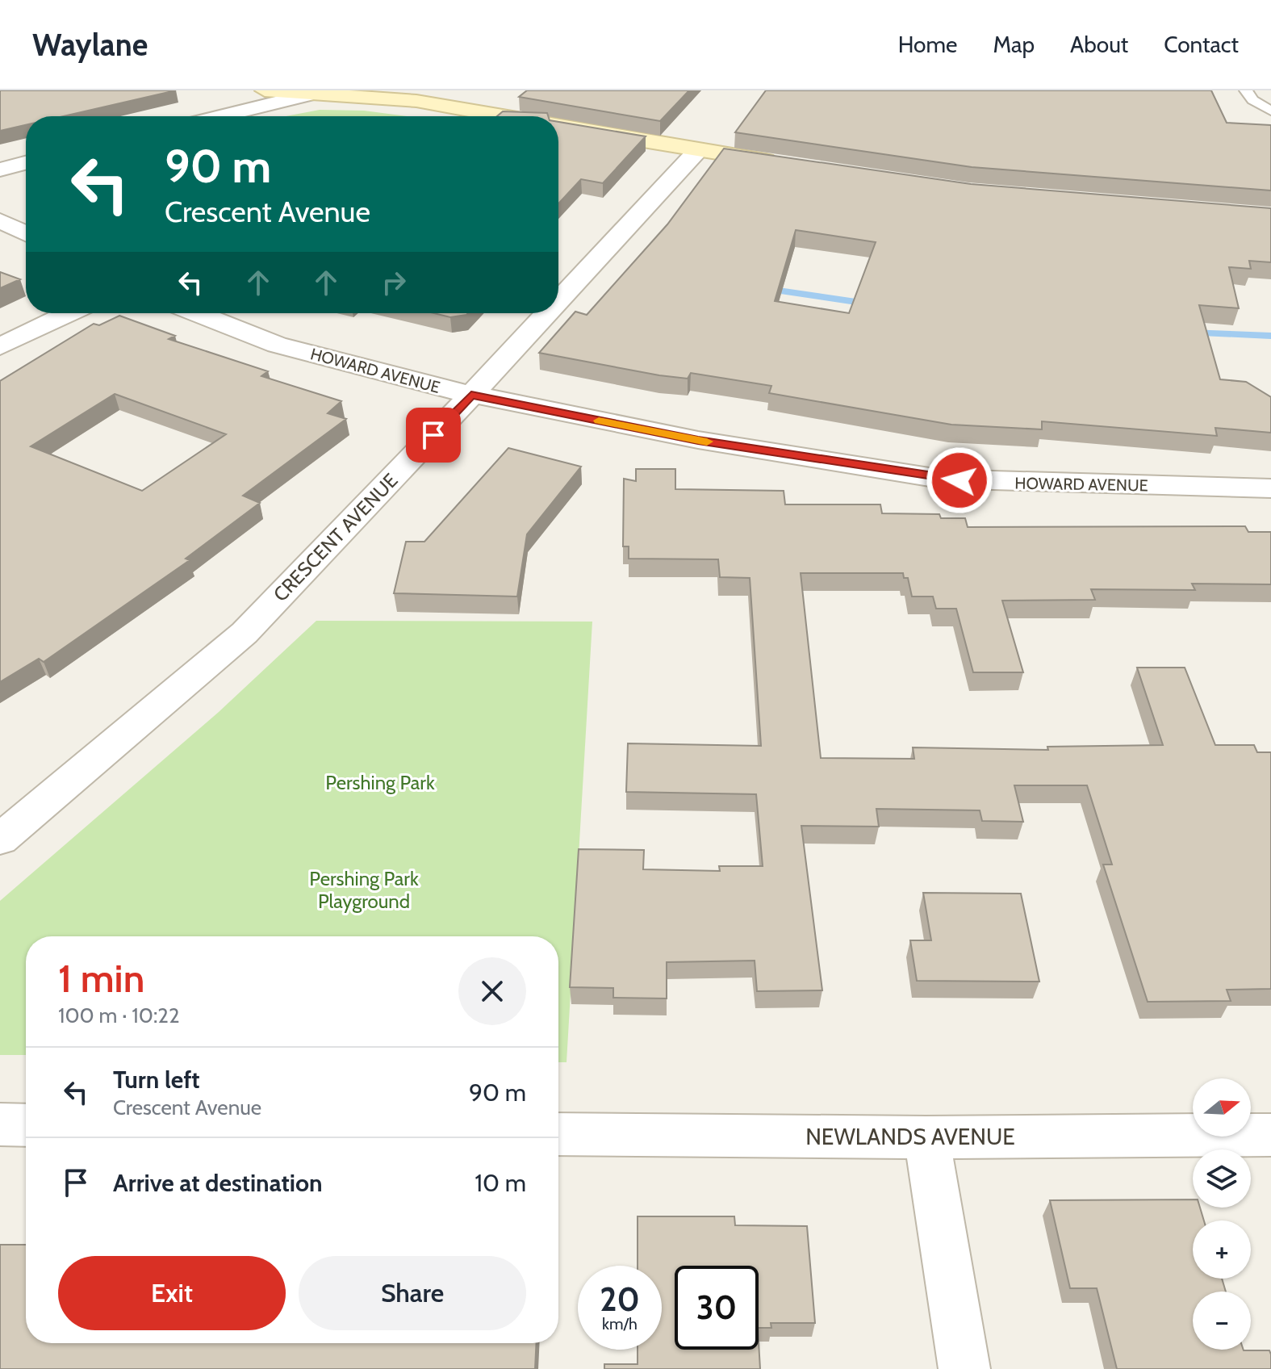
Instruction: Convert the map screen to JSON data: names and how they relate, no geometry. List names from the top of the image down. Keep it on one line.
{"streets":{"street":["HOWARD AVENUE","CRESCENT AVENUE","NEWLANDS AVENUE"]},"crossings":[["HOWARD AVENUE","CRESCENT AVENUE"]],"parks":["Pershing Park","Pershing Park Playground"],"north":"right","page":{"header":"Waylane","nav":["Home","Map","About","Contact"],"turn":["90 m","Crescent Avenue"],"heading":["1 min","100 m · 10:22"],"list":[{"name":"Turn left","note":"Crescent Avenue","value":"90 m"},{"name":"Arrive at destination","value":"10 m"}],"map_buttons":["+","−"],"buttons":["Exit","Share"],"speed":"20 km/h","limit":"30"}}
